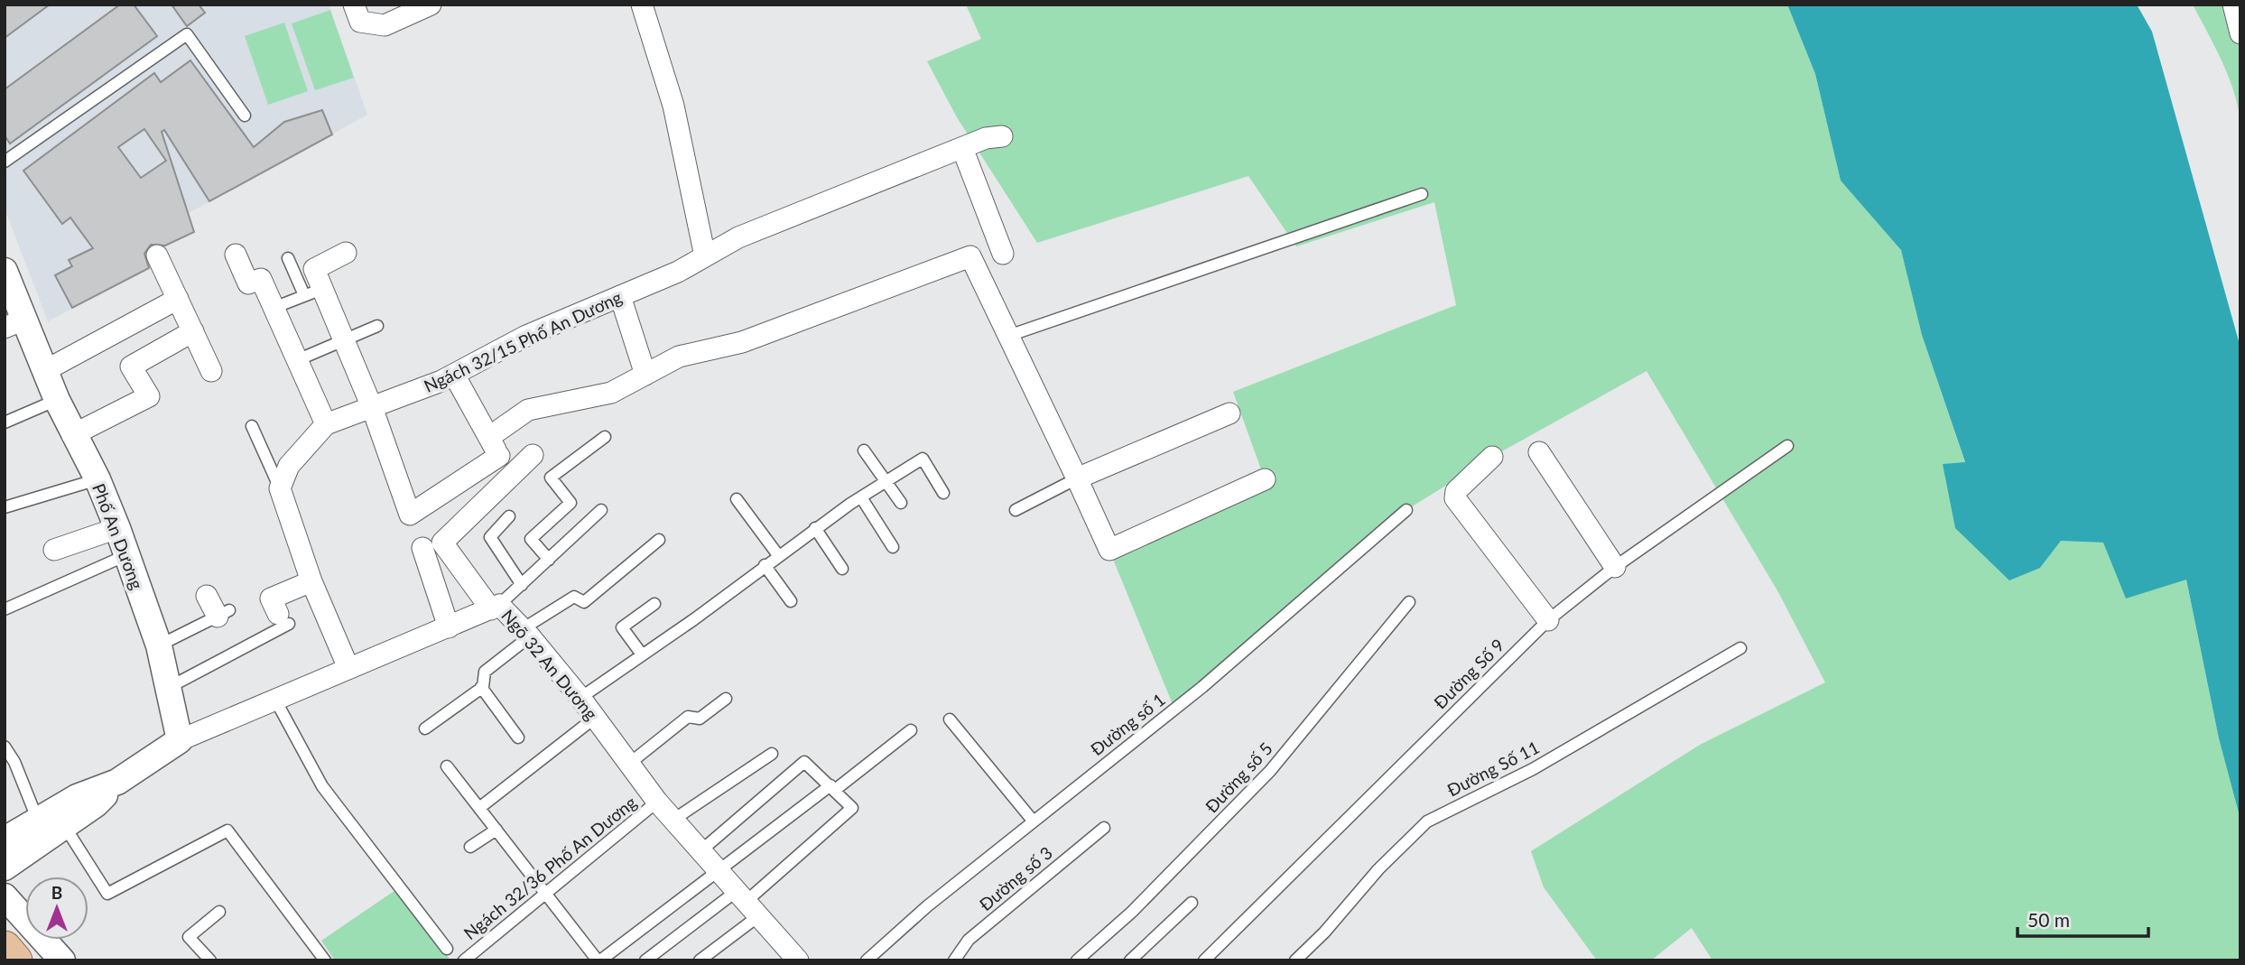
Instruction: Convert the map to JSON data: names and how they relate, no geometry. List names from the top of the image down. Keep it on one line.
{"streets":{"street":["Ngách 32/15 Phố An Dương","Phố An Dương","Ngõ 32 An Dương"],"lane":["Đường Số 9","Đường số 1","Đường Số 11","Đường số 5","Ngách 32/36 Phố An Dương","Đường số 3"]},"crossings":[["Phố An Dương","Ngõ 32 An Dương"],["Ngõ 32 An Dương","Ngách 32/36 Phố An Dương"]],"scale_bar":"50 m","north":"top"}
